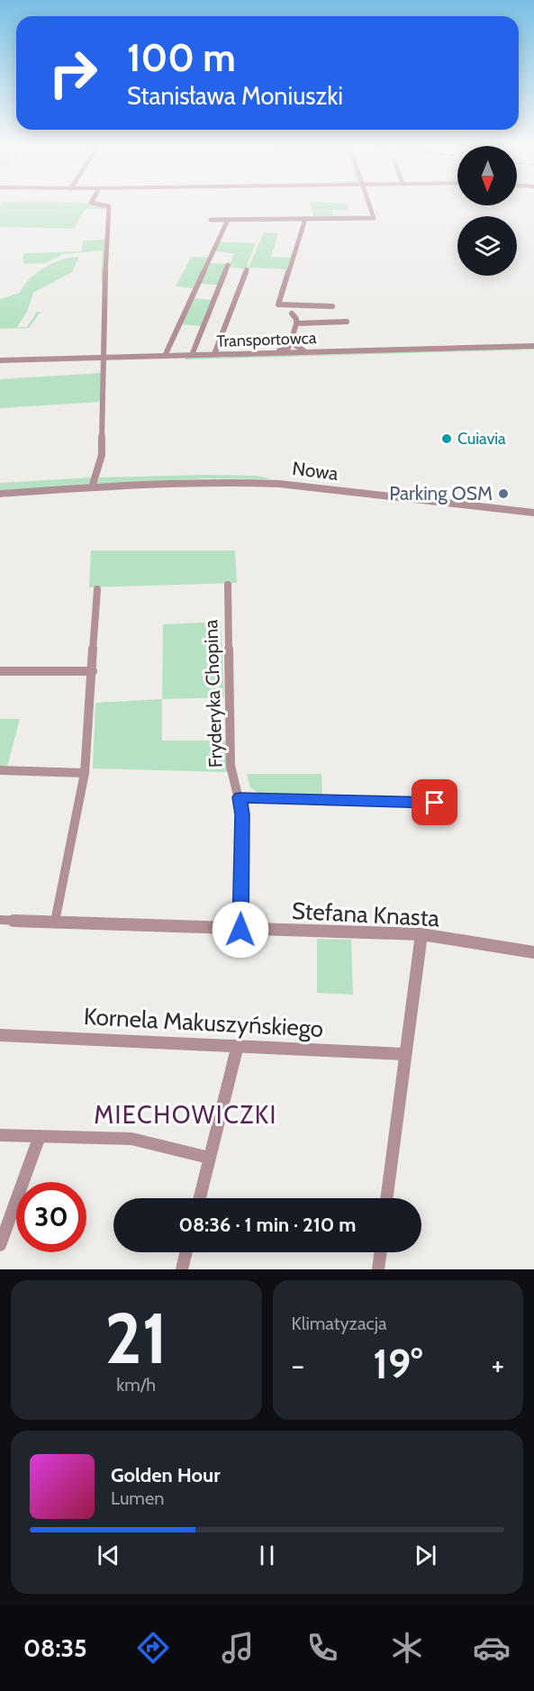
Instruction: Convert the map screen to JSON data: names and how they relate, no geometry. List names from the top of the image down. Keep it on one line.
{"streets":{"street":["Transportowca","Nowa","Fryderyka Chopina","Stefana Knasta","Kornela Makuszyńskiego"]},"crossings":[["Fryderyka Chopina","Stefana Knasta"]],"districts":["MIECHOWICZKI"],"places":["Cuiavia","Parking OSM"],"north":"bottom","page":{"turn":["100 m","Stanisława Moniuszki"],"limit":"30","trip":"08:36 · 1 min · 210 m","tile":[["21","km/h"],"Klimatyzacja"],"heat":["−","19°","+"],"song":["Golden Hour","Lumen"],"tabs":"08:35"}}
